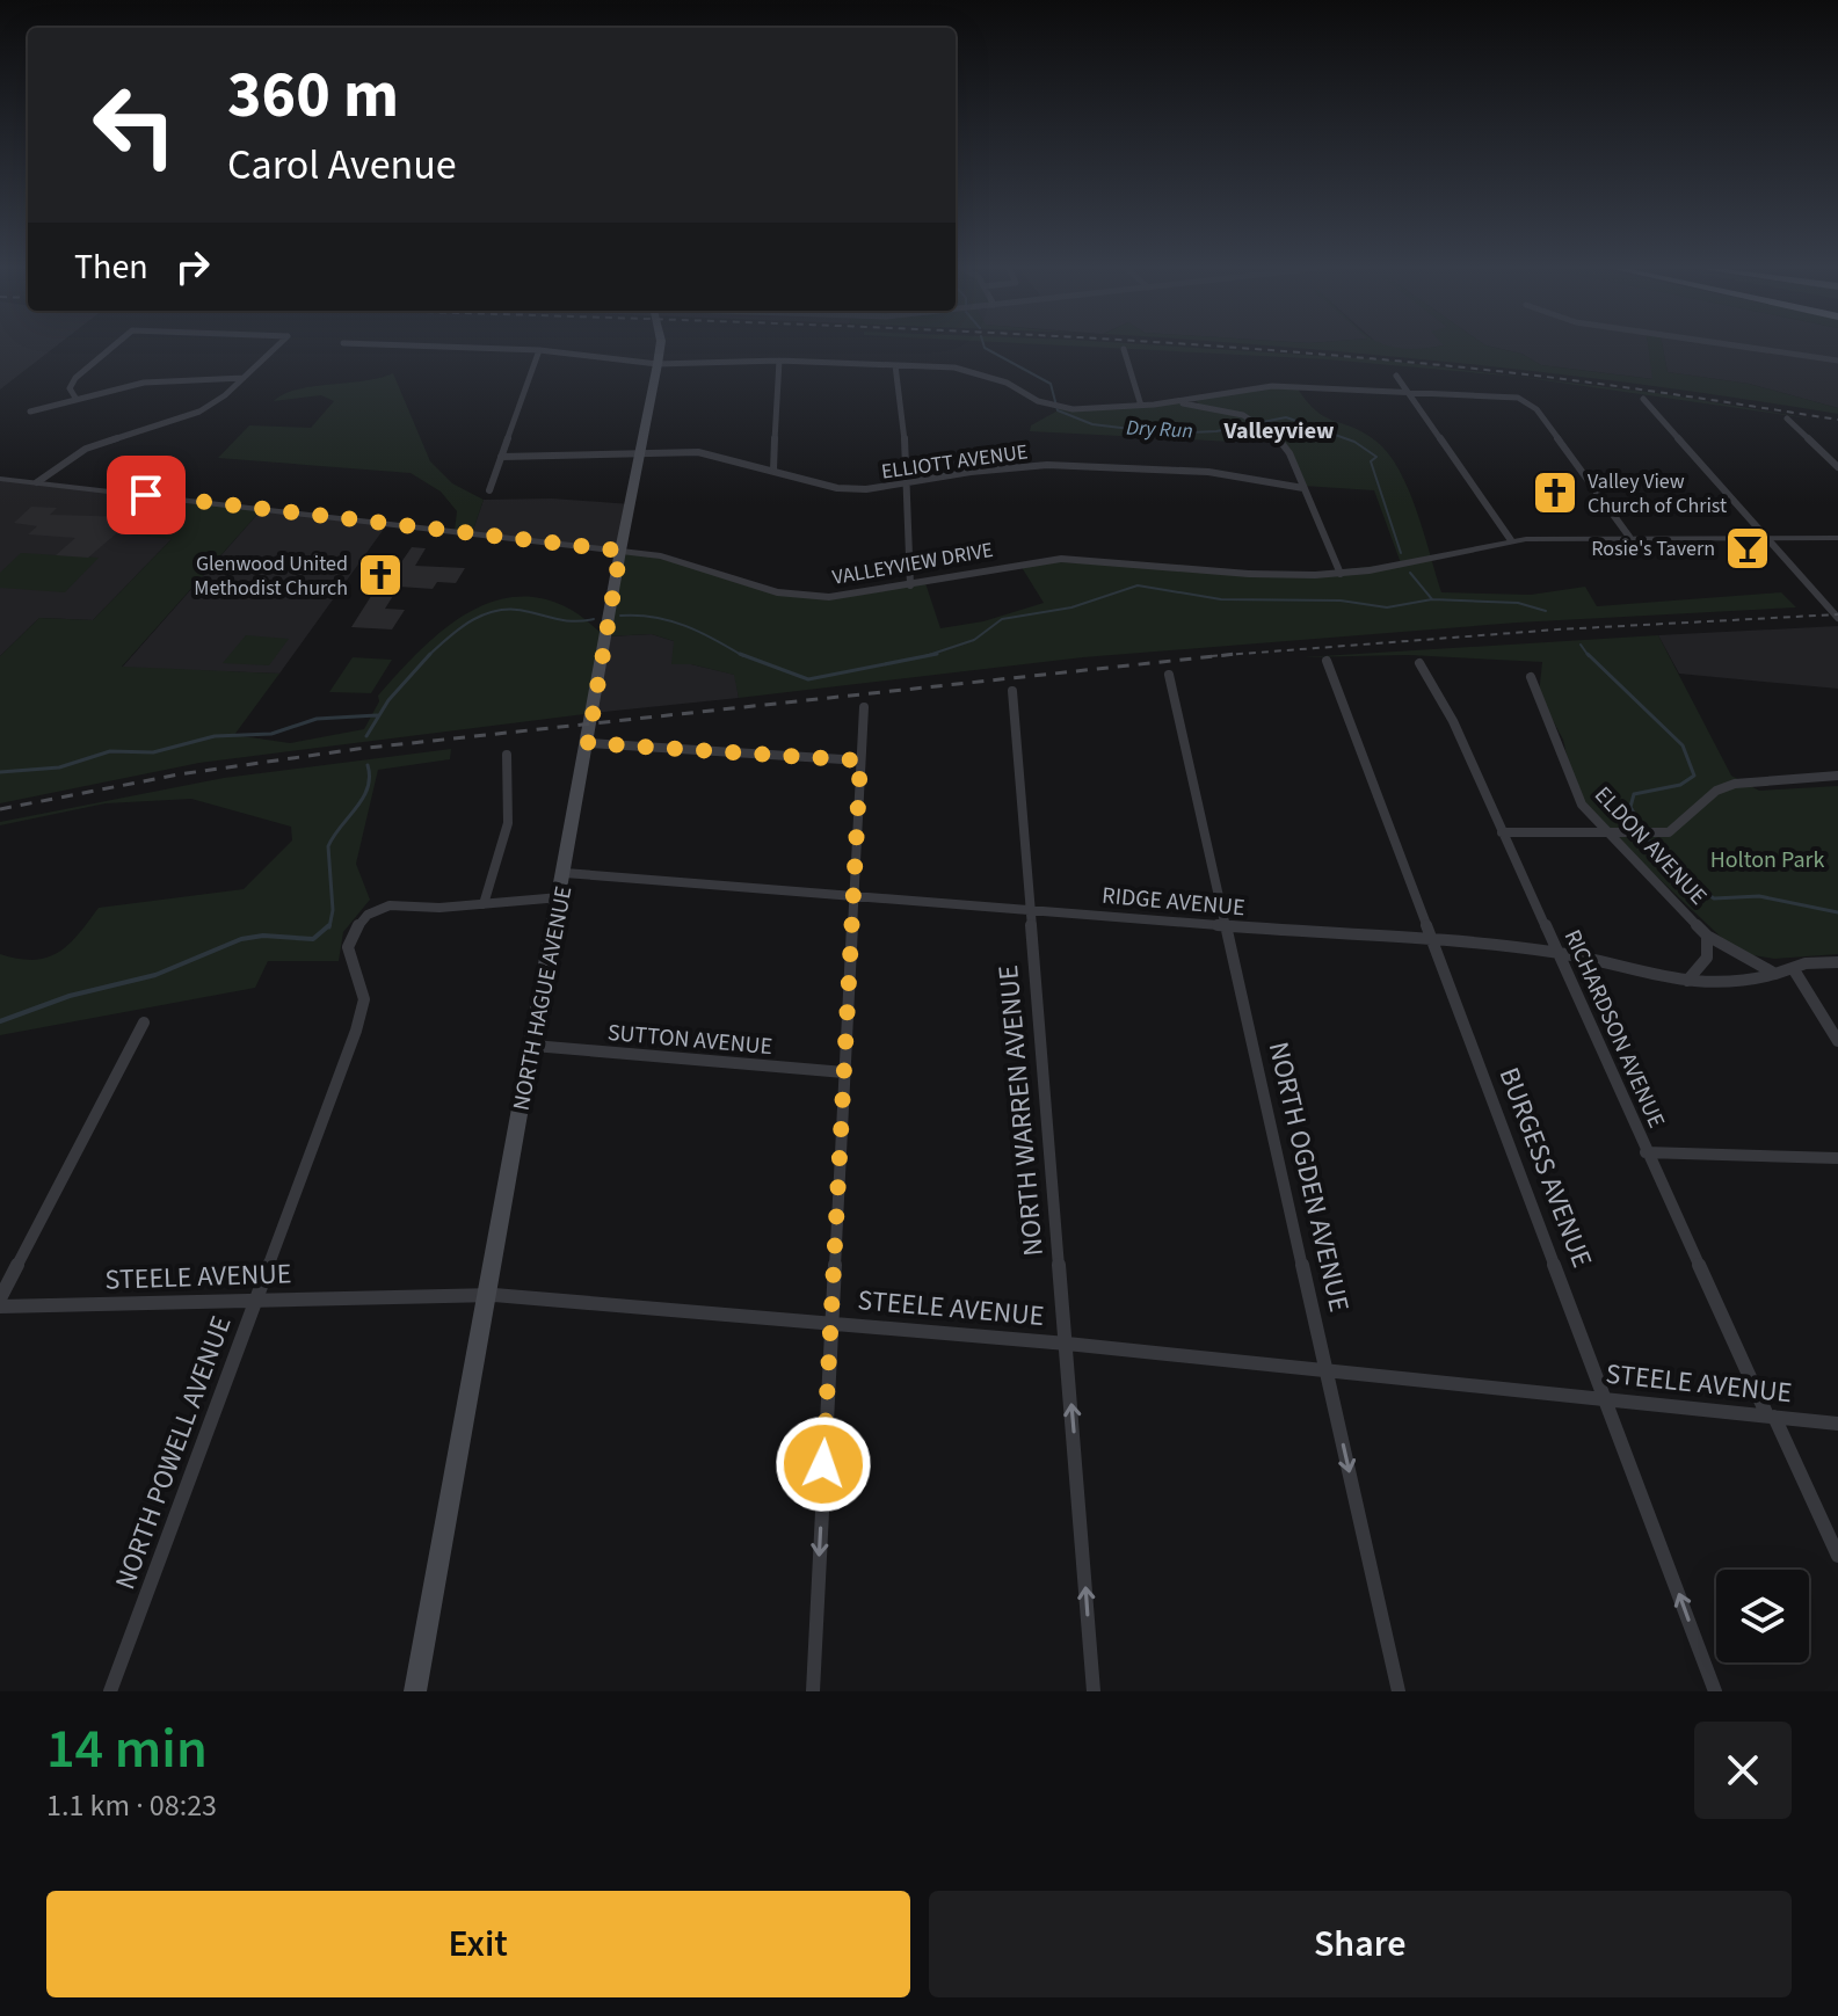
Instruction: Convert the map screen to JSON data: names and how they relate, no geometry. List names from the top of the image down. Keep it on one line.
{"streets":{"main road":["NORTH HAGUE AVENUE"],"street":["ELLIOTT AVENUE","VALLEYVIEW DRIVE","ELDON AVENUE","RIDGE AVENUE","RICHARDSON AVENUE","SUTTON AVENUE","NORTH WARREN AVENUE","BURGESS AVENUE","NORTH OGDEN AVENUE","STEELE AVENUE","NORTH POWELL AVENUE"]},"crossings":[["ELLIOTT AVENUE","NORTH HAGUE AVENUE"],["VALLEYVIEW DRIVE","NORTH HAGUE AVENUE"],["ELDON AVENUE","RIDGE AVENUE"],["RIDGE AVENUE","NORTH HAGUE AVENUE"],["RIDGE AVENUE","RICHARDSON AVENUE"],["RIDGE AVENUE","NORTH WARREN AVENUE"],["RIDGE AVENUE","BURGESS AVENUE"],["RIDGE AVENUE","NORTH OGDEN AVENUE"],["NORTH HAGUE AVENUE","SUTTON AVENUE"],["NORTH HAGUE AVENUE","STEELE AVENUE"],["RICHARDSON AVENUE","STEELE AVENUE"],["NORTH WARREN AVENUE","STEELE AVENUE"],["BURGESS AVENUE","STEELE AVENUE"],["NORTH OGDEN AVENUE","STEELE AVENUE"],["STEELE AVENUE","NORTH POWELL AVENUE"]],"districts":["Valleyview"],"water":["Dry Run"],"parks":["Holton Park"],"places":{"church":["Valley View Church of Christ","Glenwood United Methodist Church"],"bar":["Rosie's Tavern"]},"page":{"turn":["360 m","Carol Avenue"],"then":"Then","heading":["14 min","1.1 km · 08:23"],"buttons":["Exit","Share"]}}
